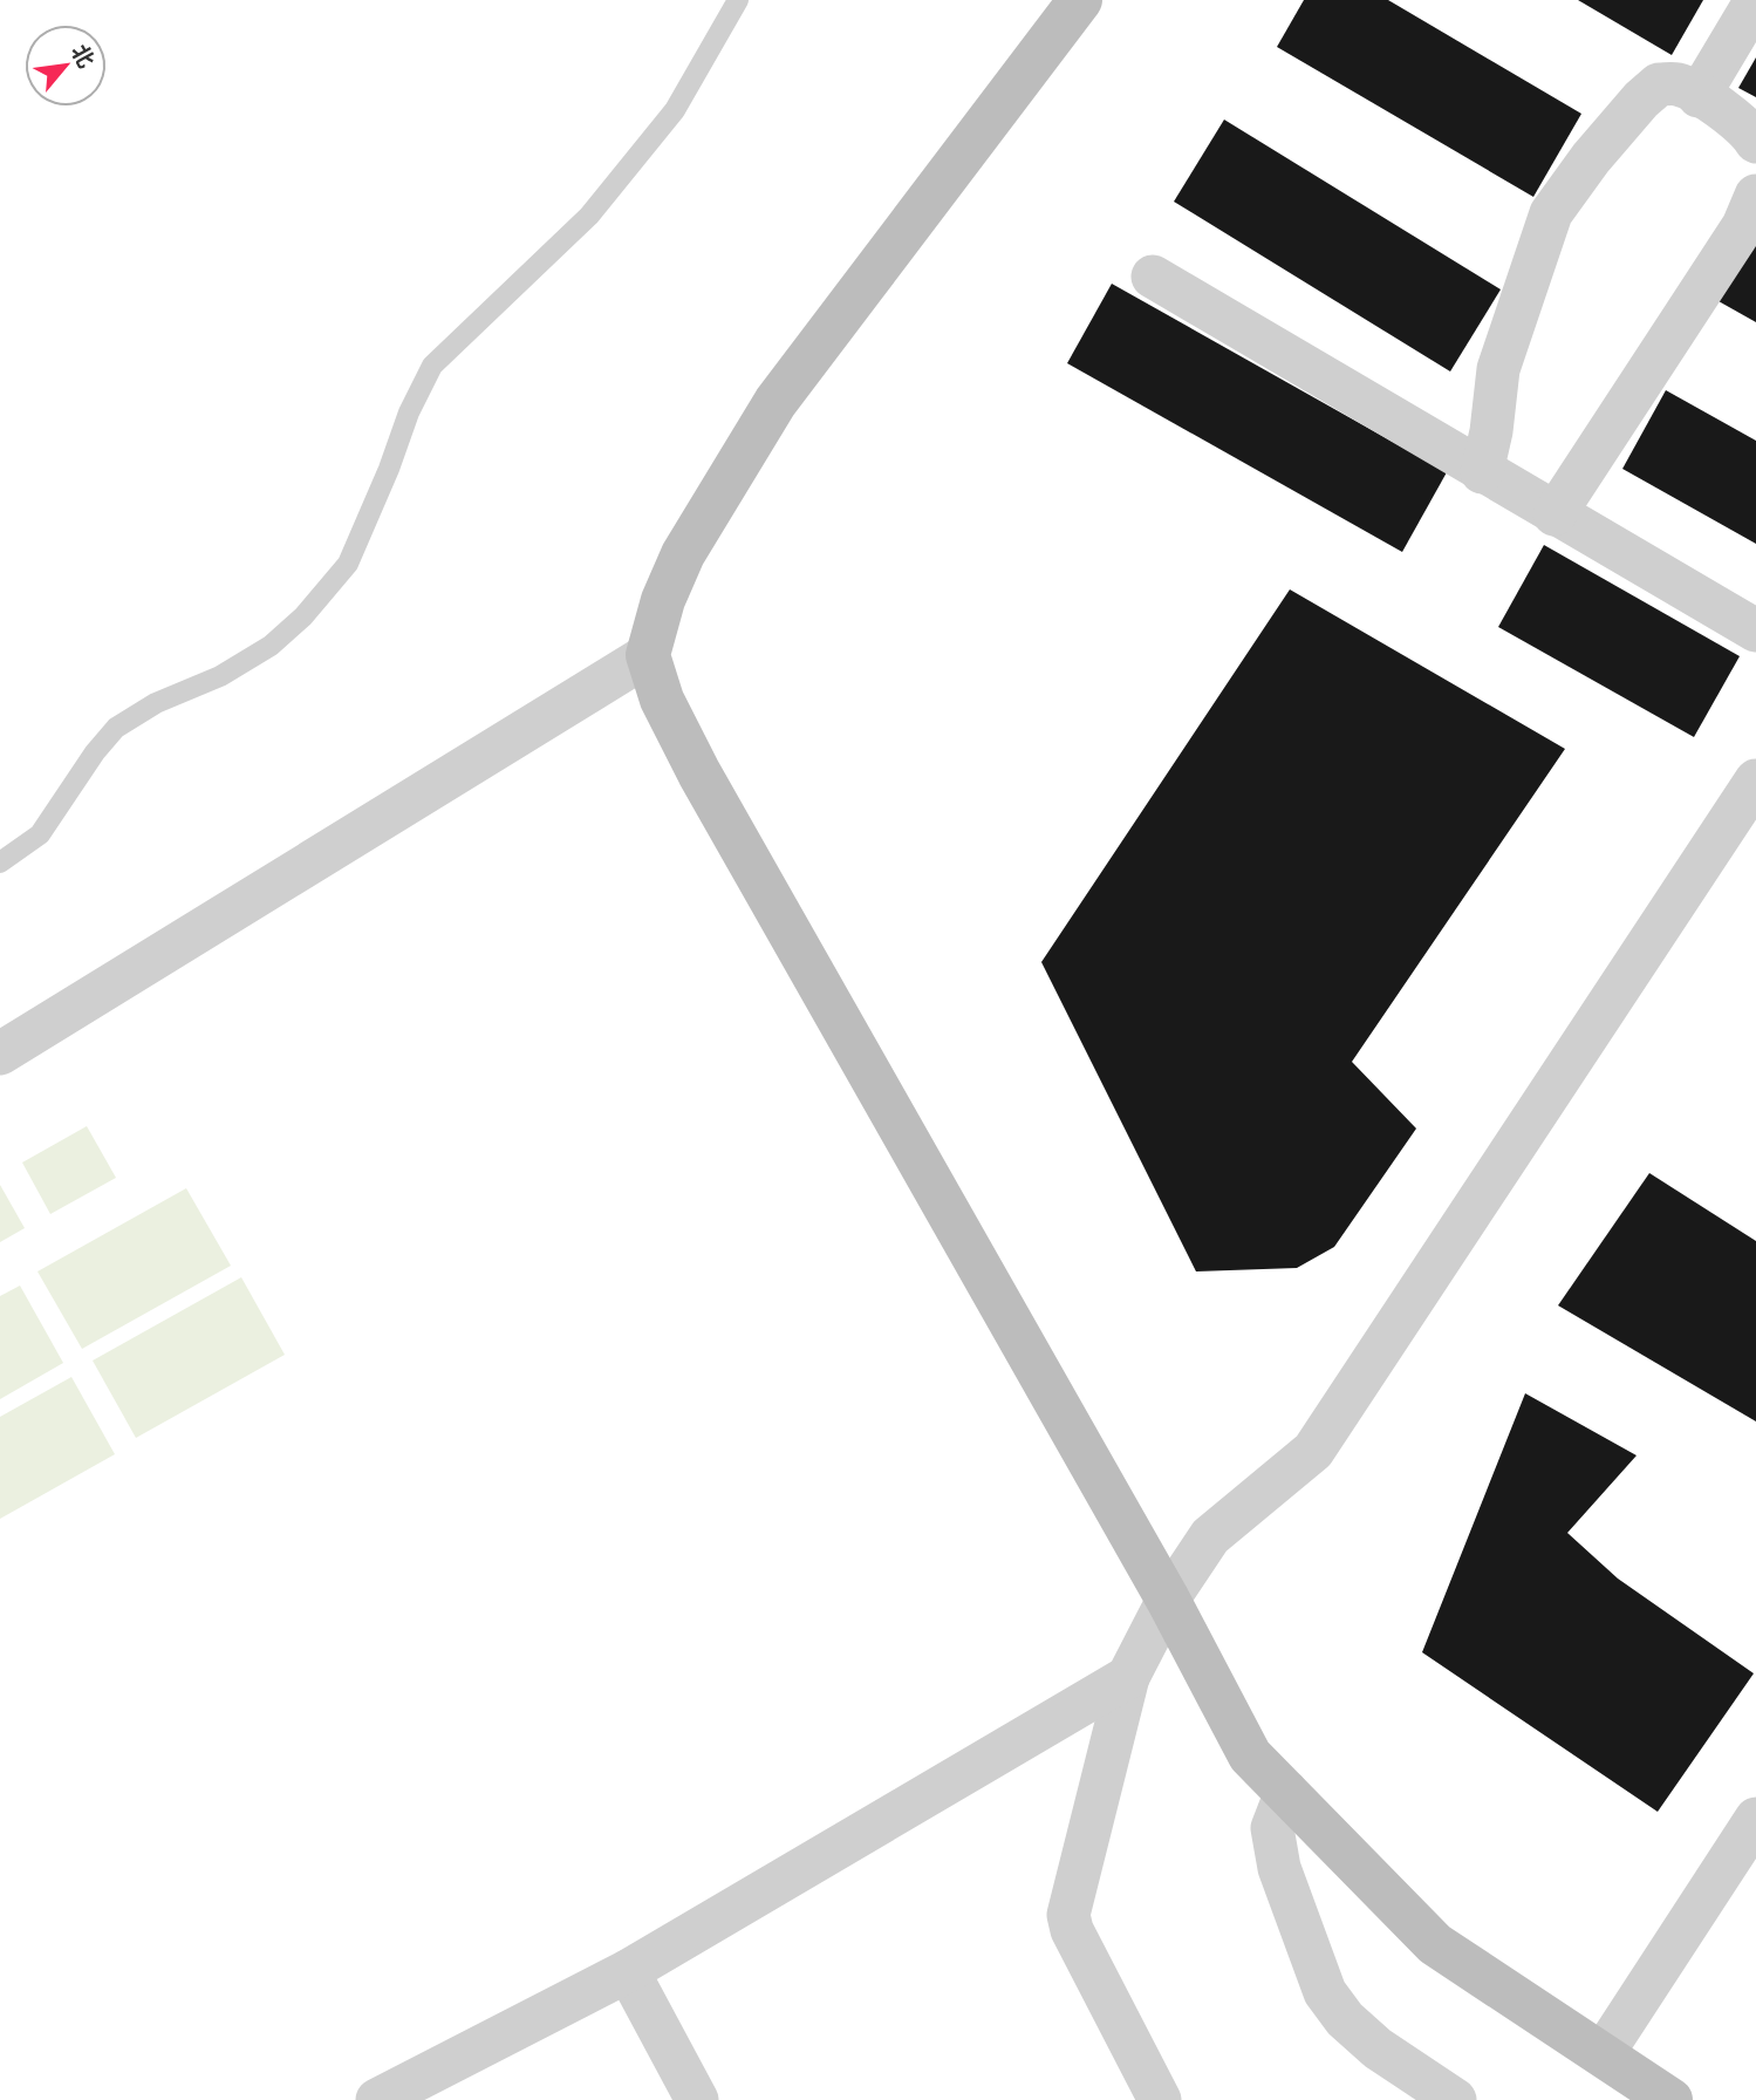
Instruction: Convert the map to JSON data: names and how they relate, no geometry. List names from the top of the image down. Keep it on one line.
{"north":"top right"}
